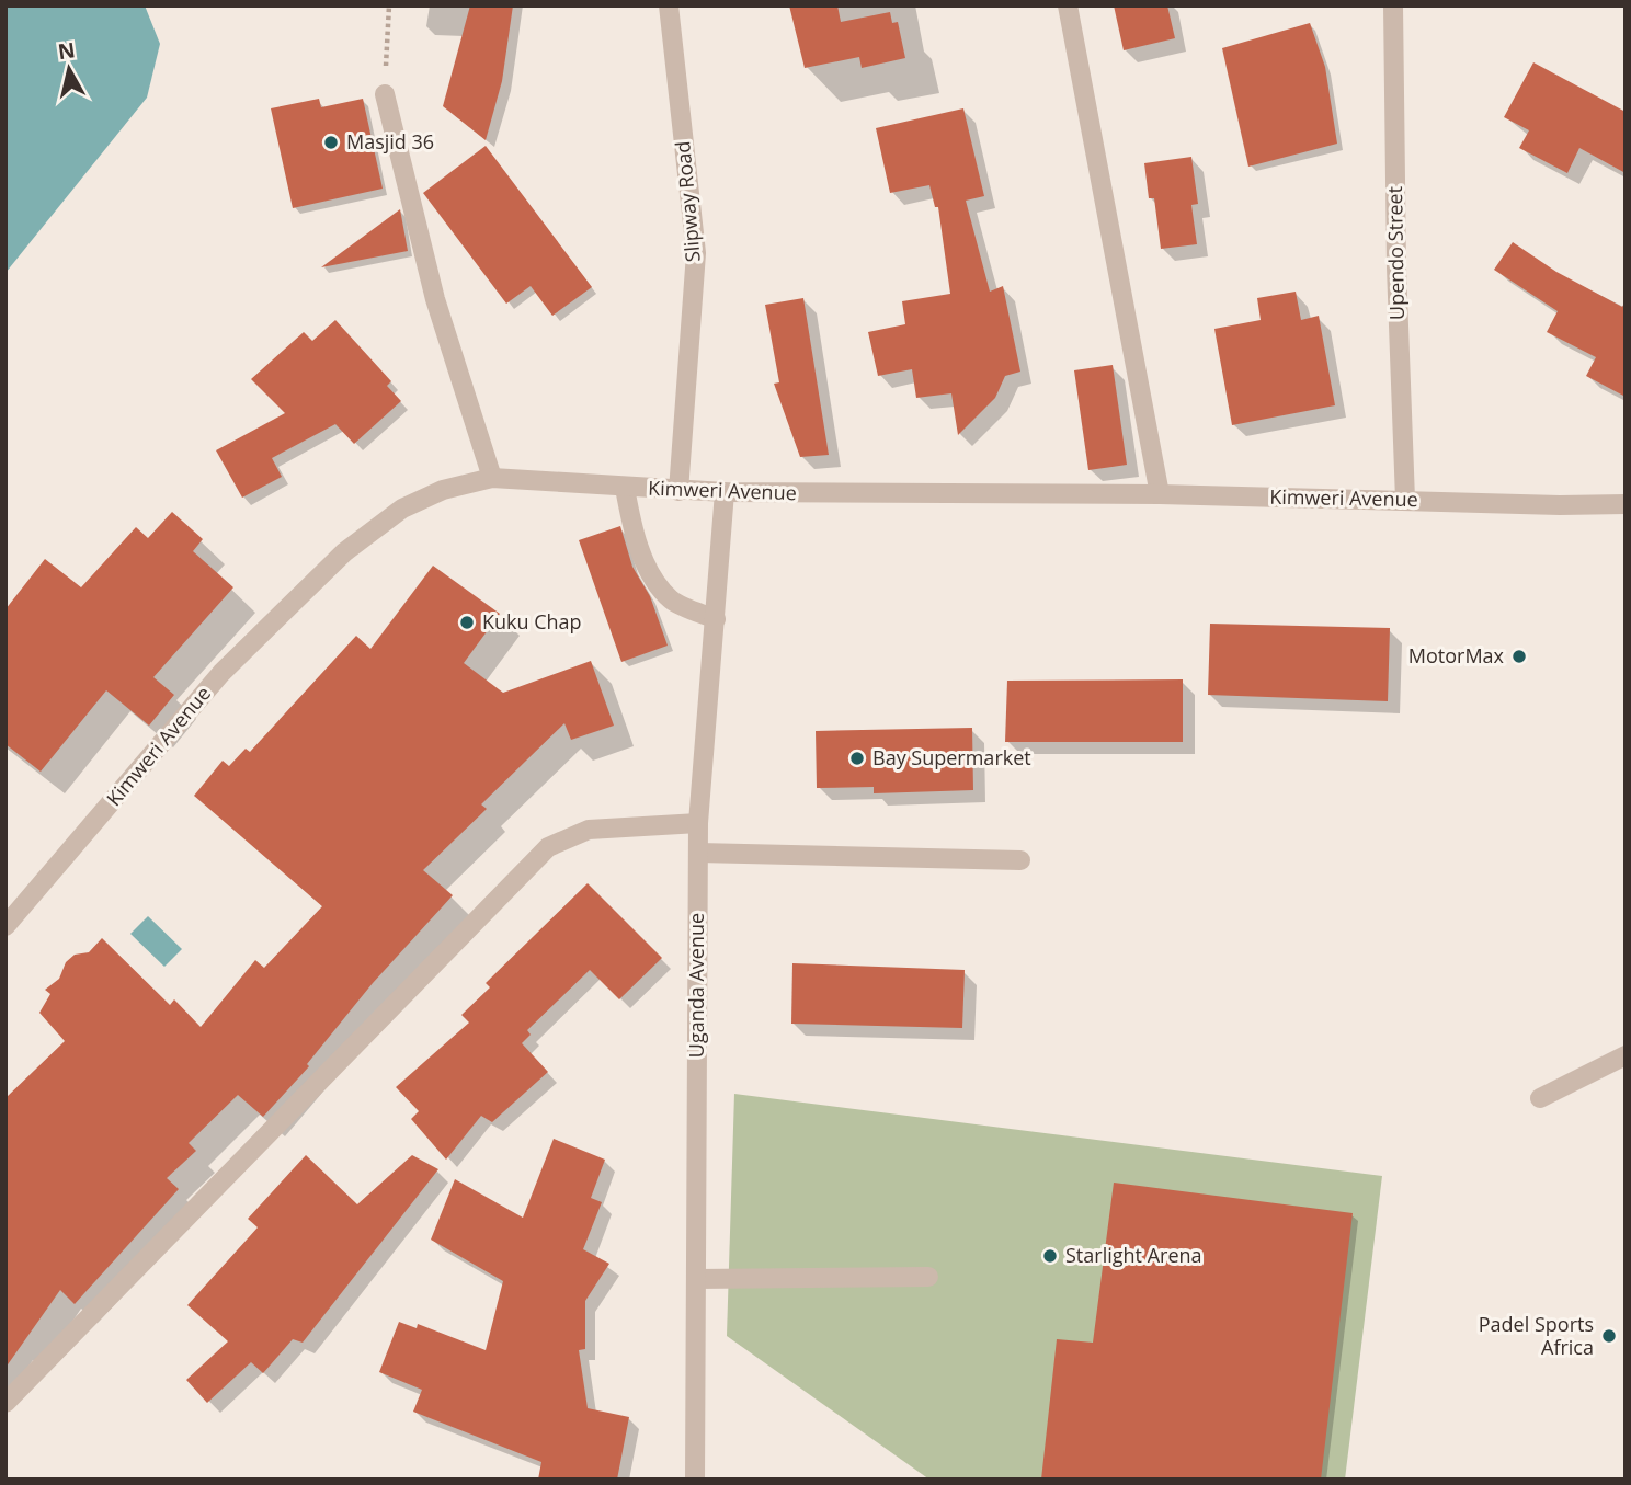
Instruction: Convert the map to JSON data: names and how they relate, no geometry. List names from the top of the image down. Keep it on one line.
{"streets":{"street":["Slipway Road","Upendo Street","Kimweri Avenue","Uganda Avenue"]},"crossings":[["Slipway Road","Kimweri Avenue"],["Upendo Street","Kimweri Avenue"],["Kimweri Avenue","Uganda Avenue"]],"places":["Masjid 36","Kuku Chap","MotorMax","Bay Supermarket","Starlight Arena","Padel Sports Africa"],"north":"top"}
